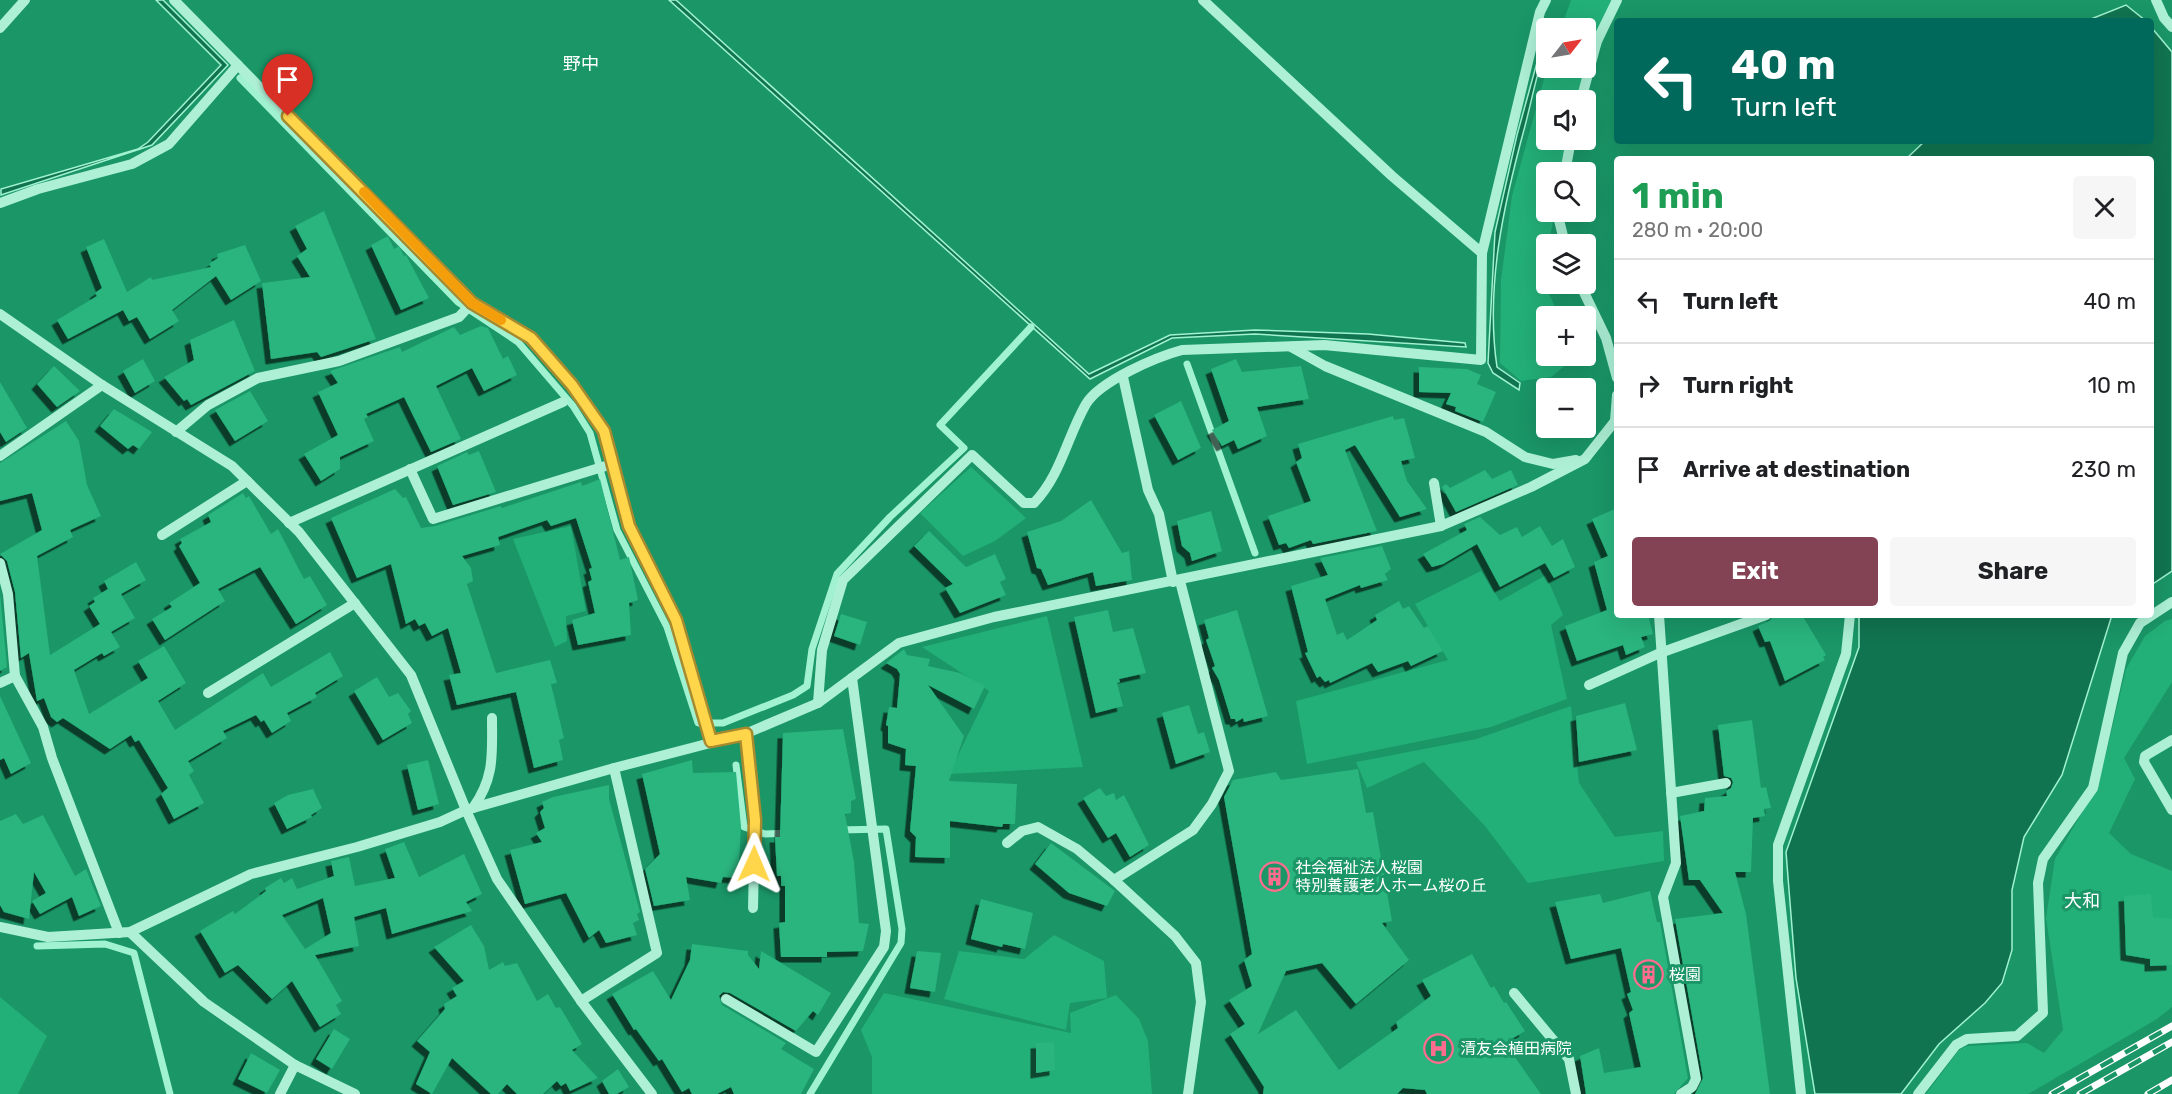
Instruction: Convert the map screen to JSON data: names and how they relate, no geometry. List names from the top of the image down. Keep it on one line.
{"districts":["野中","大和"],"places":{"building":["社会福祉法人桜園 特別養護老人ホーム桜の丘","桜園"],"hospital":["清友会植田病院"]},"north":"top right","page":{"map_buttons":["+","−"],"turn":["40 m","Turn left"],"heading":["1 min","280 m · 20:00"],"list":[{"name":"Turn left","value":"40 m"},{"name":"Turn right","value":"10 m"},{"name":"Arrive at destination","value":"230 m"}],"buttons":["Exit","Share"]}}
